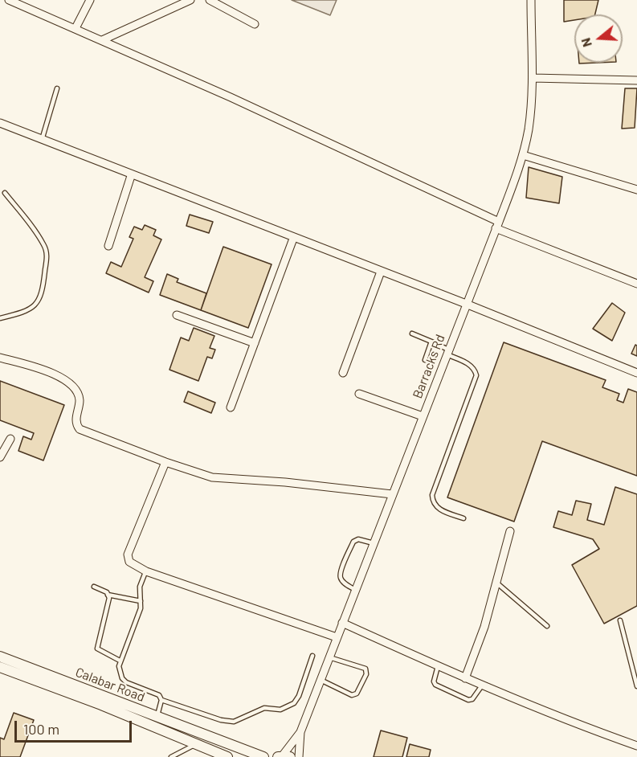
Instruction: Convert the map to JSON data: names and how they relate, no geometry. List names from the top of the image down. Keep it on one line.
{"streets":{"main road":["Calabar Road"],"street":["Barracks Rd"]},"scale_bar":"100 m","north":"left"}
